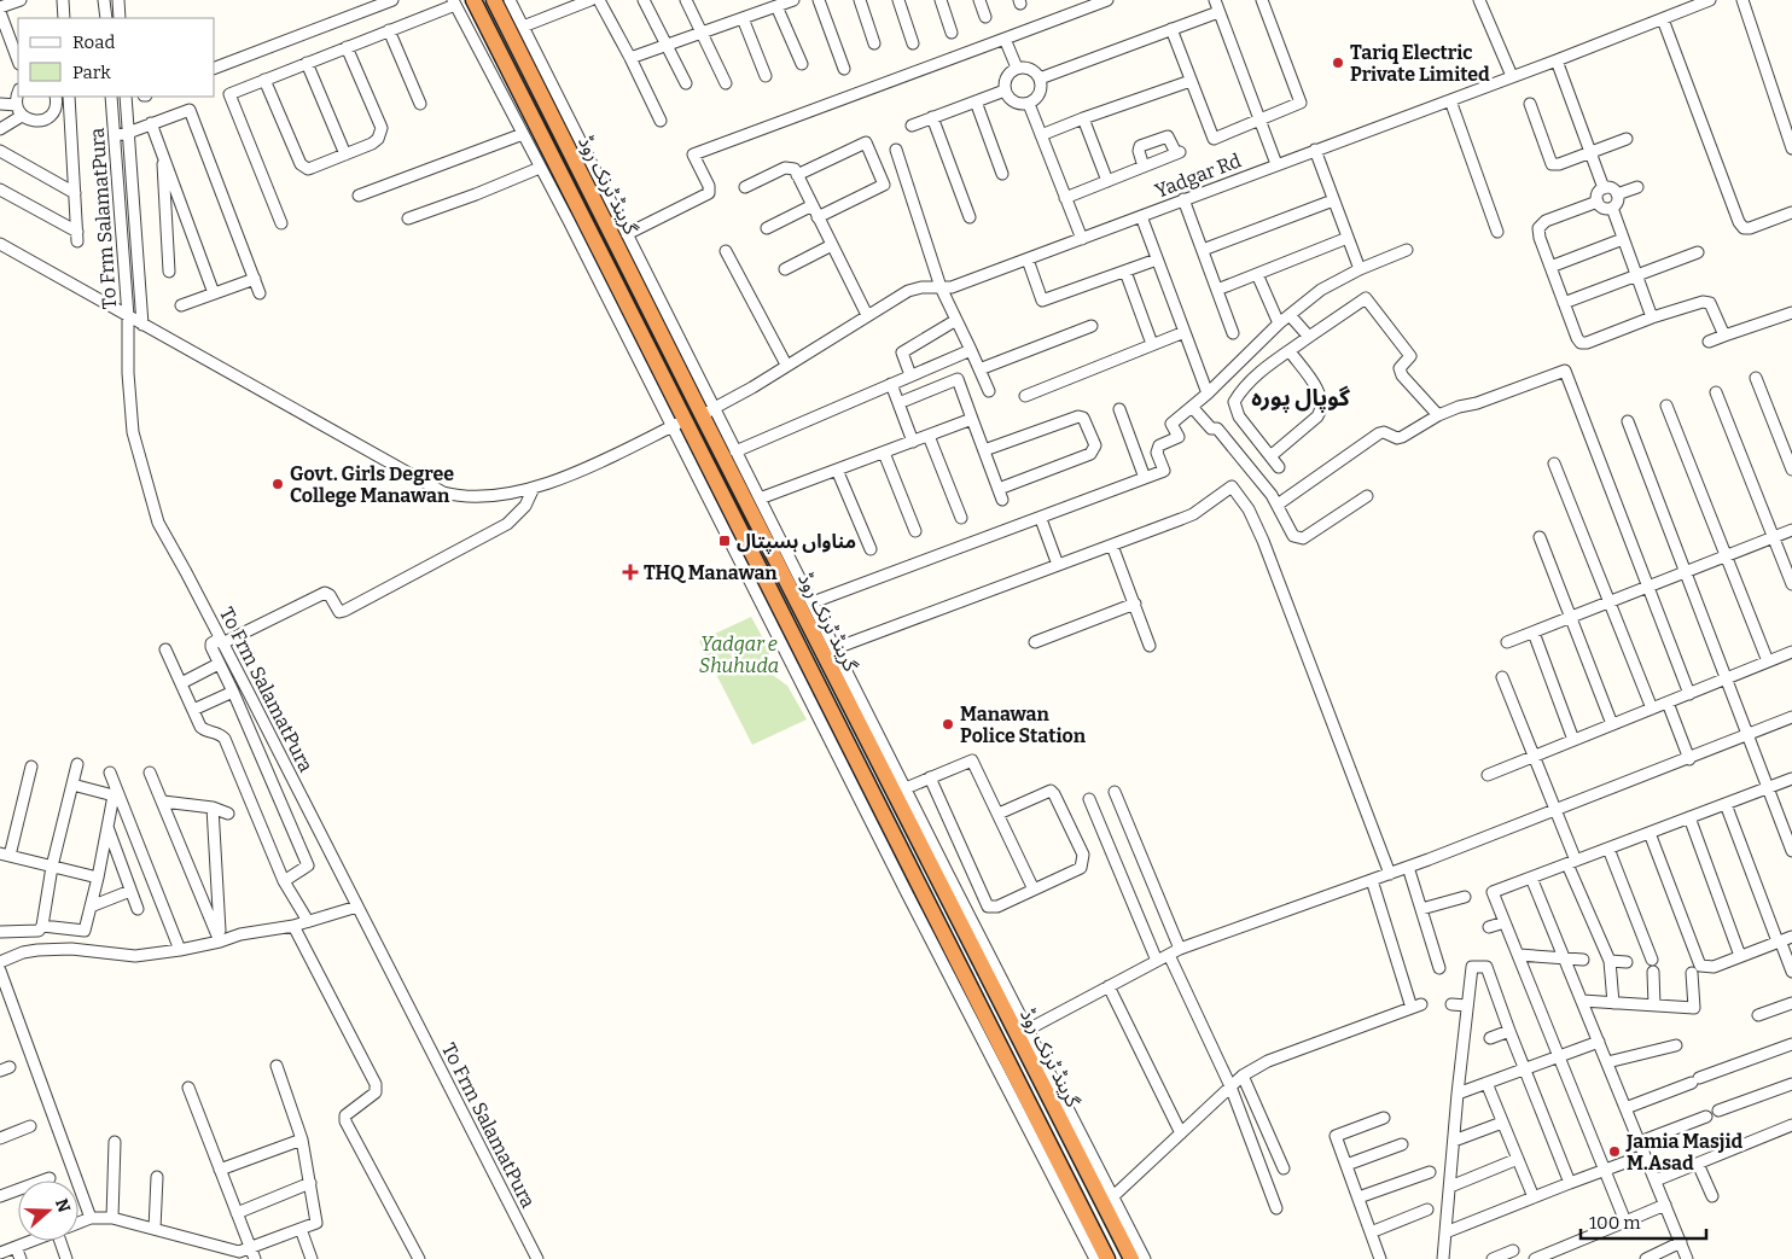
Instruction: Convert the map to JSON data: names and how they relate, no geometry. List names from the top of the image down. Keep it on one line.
{"streets":{"highway":["گرینڈ ٹرنک روڈ"],"street":["Yadgar Rd","To Frm SalamatPura"]},"crossings":[["Yadgar Rd","گرینڈ ٹرنک روڈ"]],"districts":["گوپال پورہ"],"parks":["Yadgar e Shuhuda"],"places":{"other":["Tariq Electric Private Limited","Govt. Girls Degree College Manawan","Manawan Police Station","Jamia Masjid M.Asad"],"transit":["مناواں ہسپتال"],"health":["THQ Manawan"]},"legend":["Road","Park"],"scale_bar":"100 m","north":"right"}
